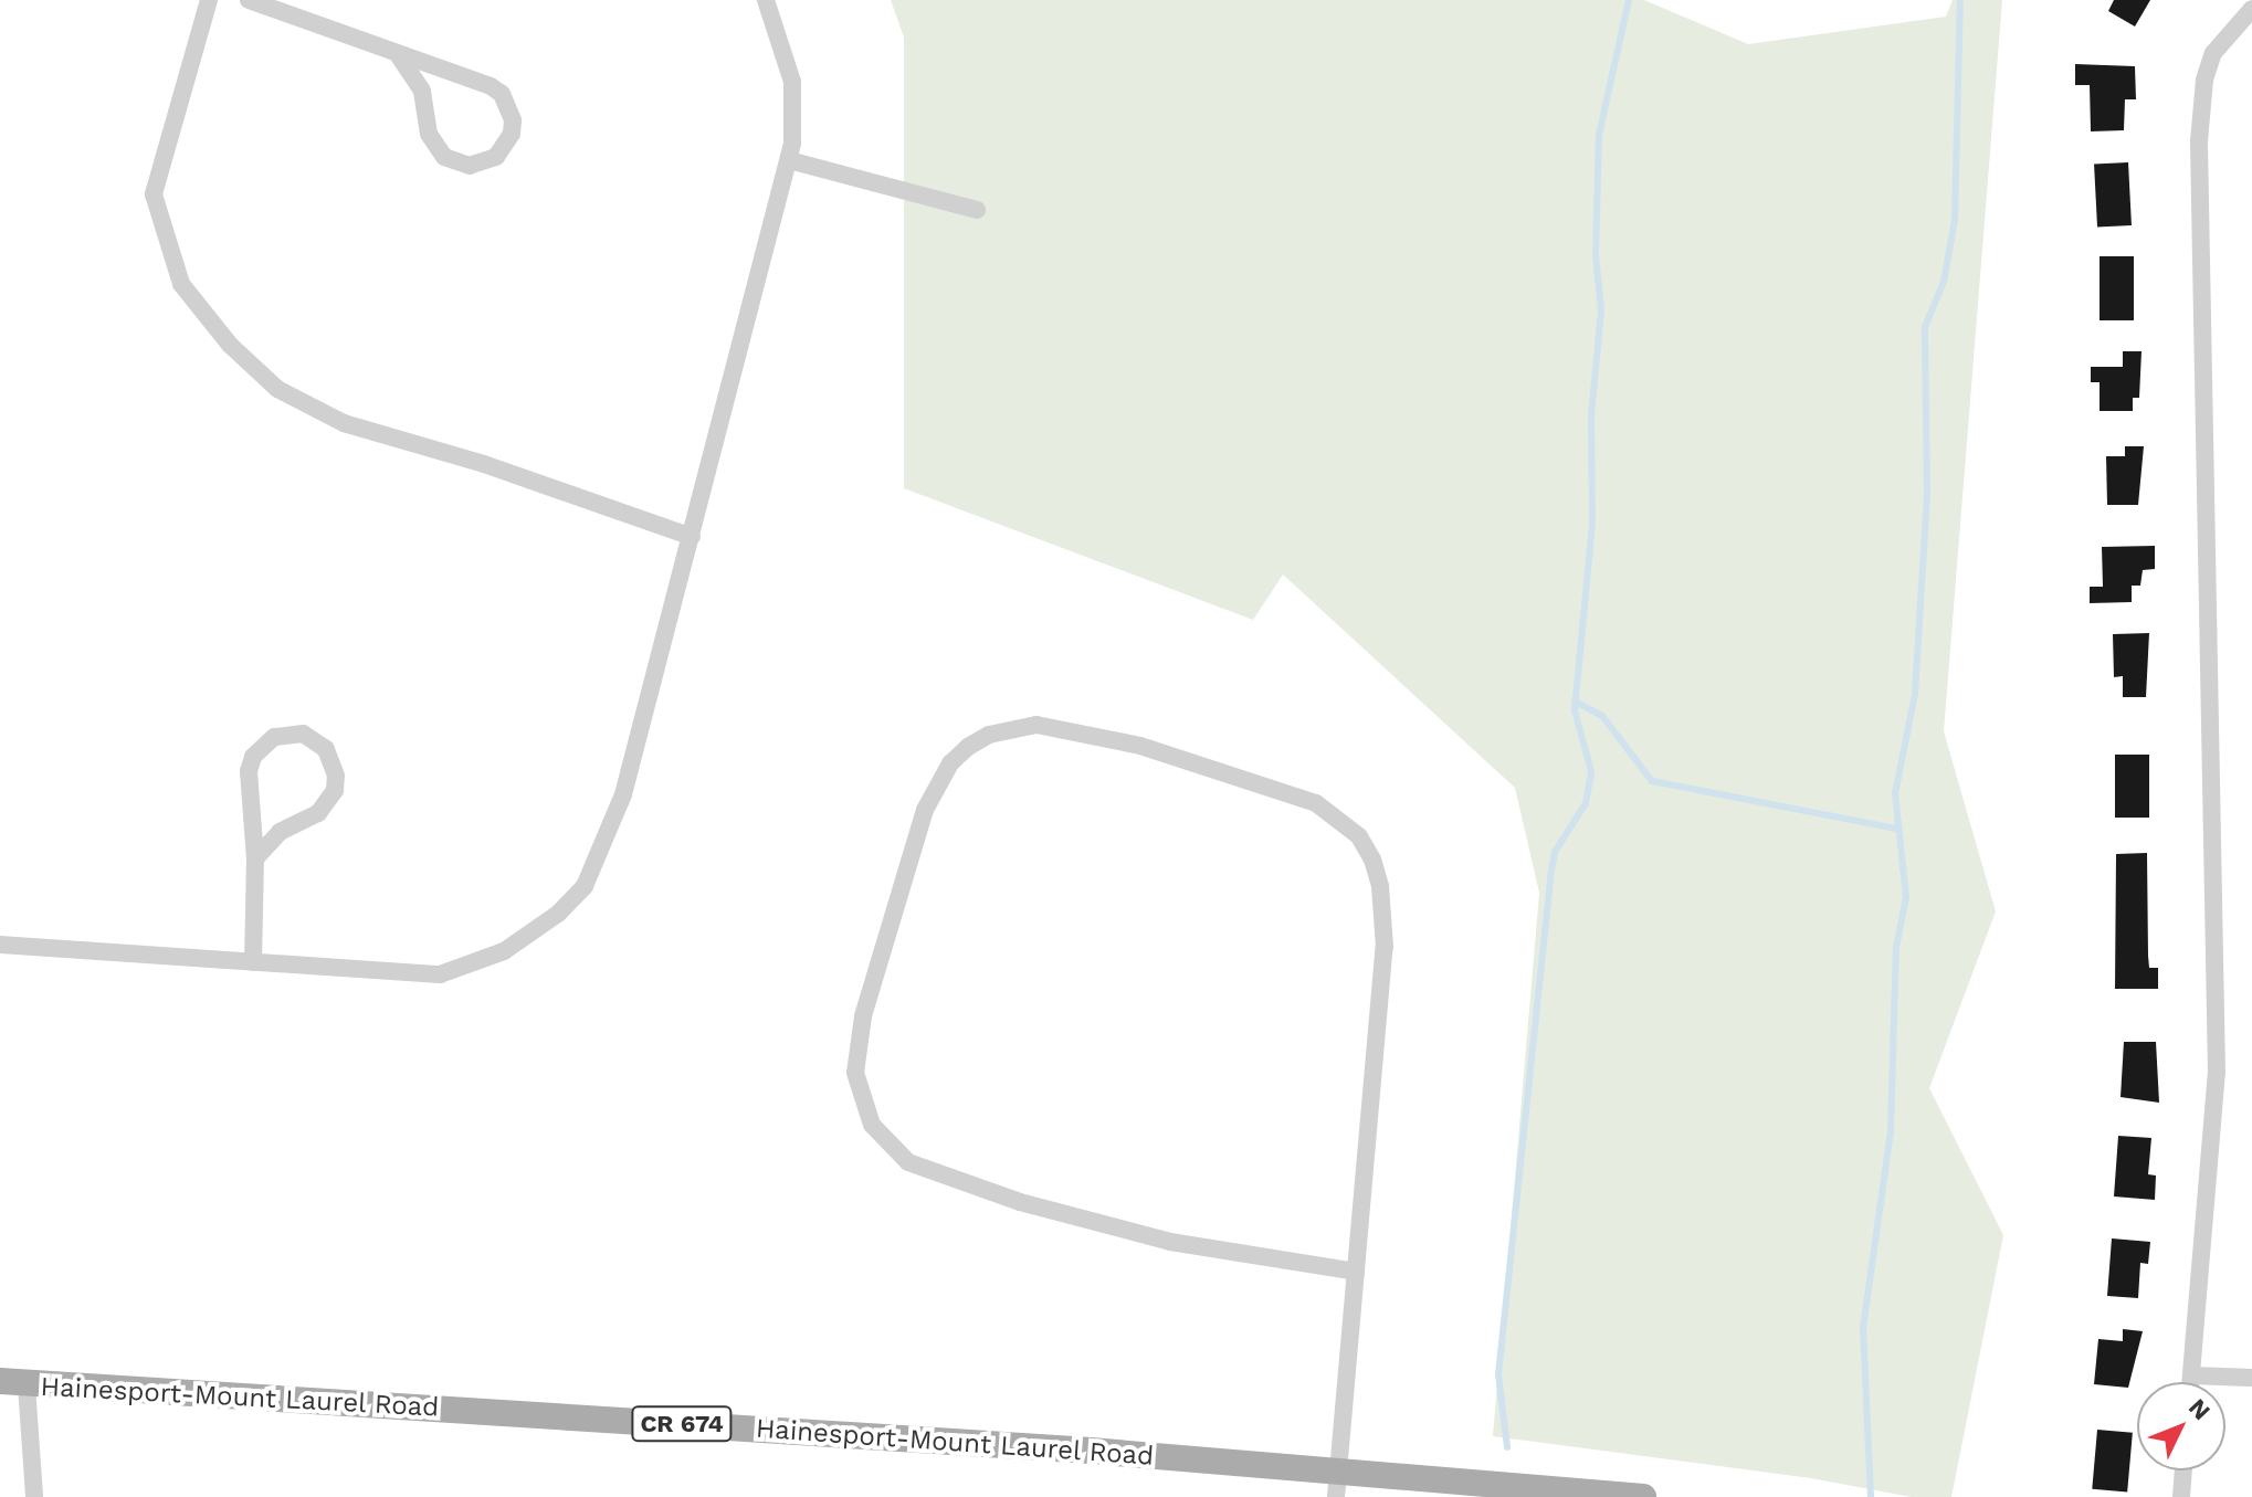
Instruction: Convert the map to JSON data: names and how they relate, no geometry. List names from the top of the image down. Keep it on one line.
{"streets":{"main road":["Hainesport-Mount Laurel Road","CR 674"]},"north":"top right"}
